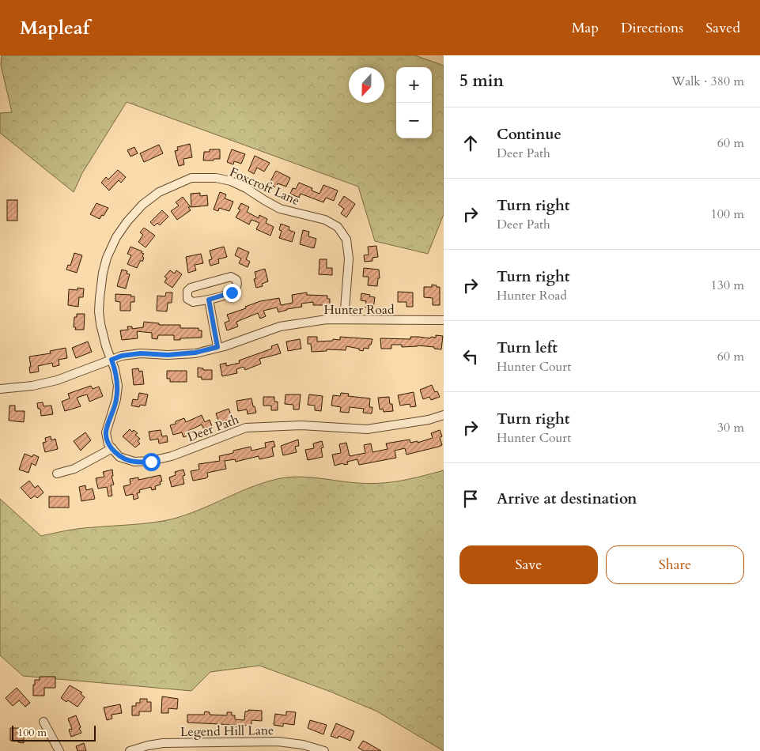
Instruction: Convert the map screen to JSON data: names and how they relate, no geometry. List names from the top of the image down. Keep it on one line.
{"streets":{"street":["Foxcroft Lane","Hunter Road","Deer Path","Legend Hill Lane"]},"crossings":[["Foxcroft Lane","Hunter Road"]],"scale_bar":"100 m","north":"bottom","page":{"header":"Mapleaf","nav":["Map","Directions","Saved"],"heading":["5 min","Walk · 380 m"],"map_buttons":["+","−"],"list":[["Continue","Deer Path","60 m"],["Turn right","Deer Path","100 m"],["Turn right","Hunter Road","130 m"],["Turn left","Hunter Court","60 m"],["Turn right","Hunter Court","30 m"],"Arrive at destination"],"buttons":["Save","Share"],"scale":"100 m"}}
